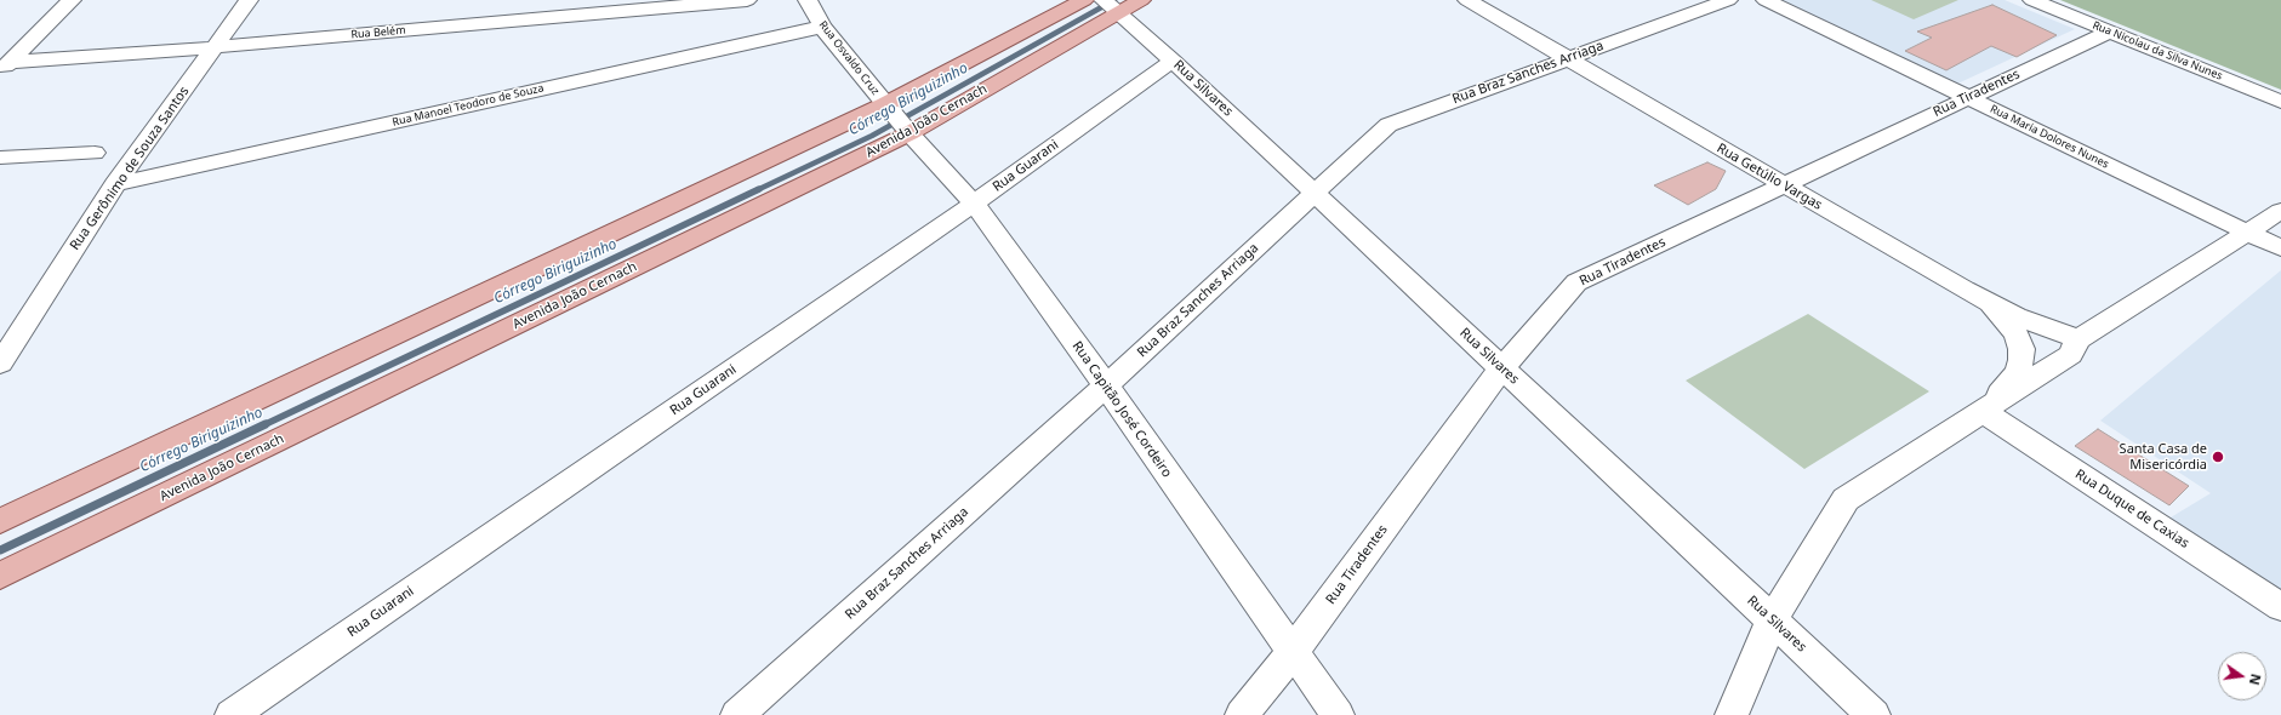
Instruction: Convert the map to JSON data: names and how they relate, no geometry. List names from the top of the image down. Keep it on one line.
{"streets":{"main road":["Avenida João Cernach"],"street":["Rua Belém","Rua Nicolau da Silva Nunes","Rua Osvaldo Cruz","Rua Braz Sanches Arriaga","Rua Silvares","Rua Tiradentes","Rua Manoel Teodoro de Souza","Rua Maria Dolores Nunes","Rua Guarani","Rua Gerônimo de Souza Santos","Rua Getúlio Vargas","Rua Capitão José Cordeiro","Rua Duque de Caxias"]},"crossings":[["Rua Belém","Rua Gerônimo de Souza Santos"],["Rua Nicolau da Silva Nunes","Rua Tiradentes"],["Rua Osvaldo Cruz","Rua Manoel Teodoro de Souza"],["Rua Osvaldo Cruz","Avenida João Cernach"],["Rua Osvaldo Cruz","Rua Capitão José Cordeiro"],["Rua Braz Sanches Arriaga","Rua Silvares"],["Rua Braz Sanches Arriaga","Rua Getúlio Vargas"],["Rua Braz Sanches Arriaga","Rua Capitão José Cordeiro"],["Rua Silvares","Rua Tiradentes"],["Rua Silvares","Avenida João Cernach"],["Rua Silvares","Rua Guarani"],["Rua Tiradentes","Rua Maria Dolores Nunes"],["Rua Tiradentes","Rua Getúlio Vargas"],["Rua Tiradentes","Rua Capitão José Cordeiro"],["Rua Manoel Teodoro de Souza","Rua Gerônimo de Souza Santos"],["Avenida João Cernach","Rua Capitão José Cordeiro"],["Rua Guarani","Rua Capitão José Cordeiro"]],"water":["Córrego Biriguizinho"],"places":["Santa Casa de Misericórdia"],"north":"right"}
